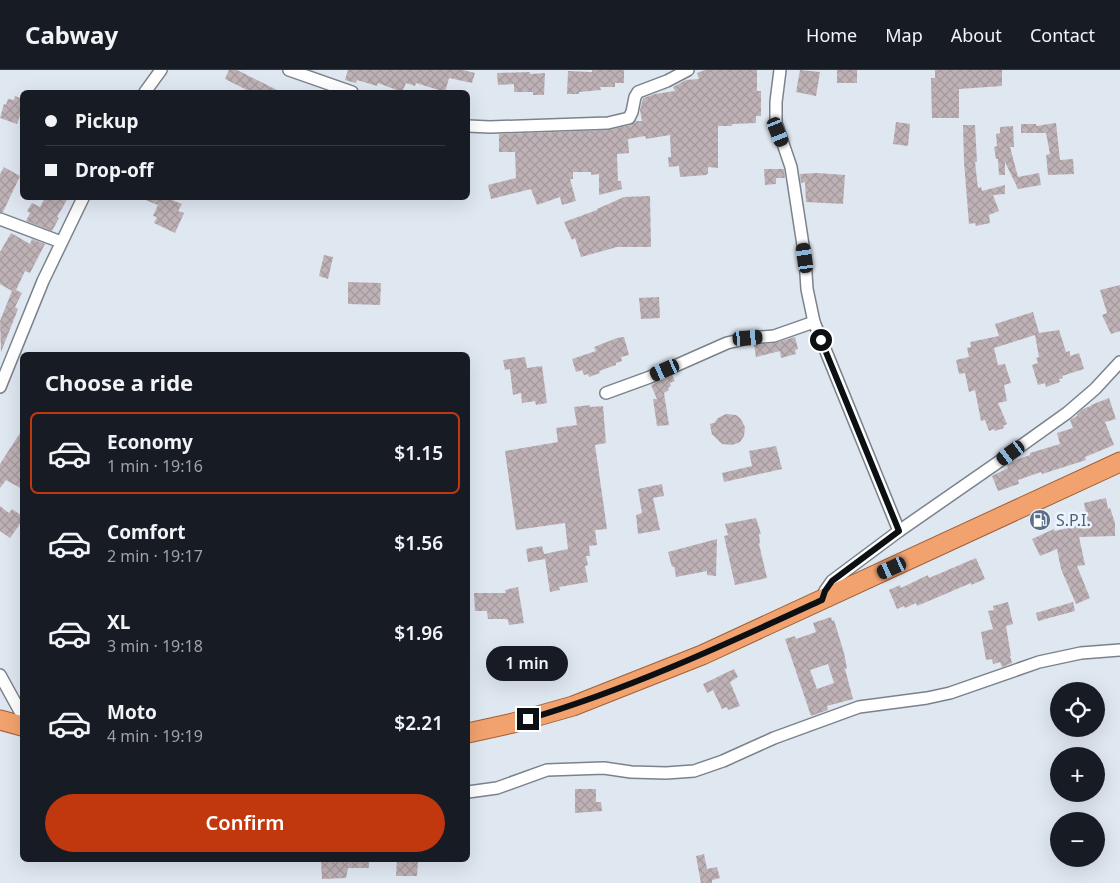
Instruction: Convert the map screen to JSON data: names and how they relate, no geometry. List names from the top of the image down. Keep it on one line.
{"places":{"fuel station":["S.P.I."]},"page":{"header":"Cabway","nav":["Home","Map","About","Contact"],"banner":["Pickup","Drop-off"],"heading":"Choose a ride","list":[{"name":"Economy","note":"1 min · 19:16","value":"$1.15"},{"name":"Comfort","note":"2 min · 19:17","value":"$1.56"},{"name":"XL","note":"3 min · 19:18","value":"$1.96"},{"name":"Moto","note":"4 min · 19:19","value":"$2.21"}],"bubble":"1 min","map_buttons":["+","−"],"buttons":"Confirm"}}
